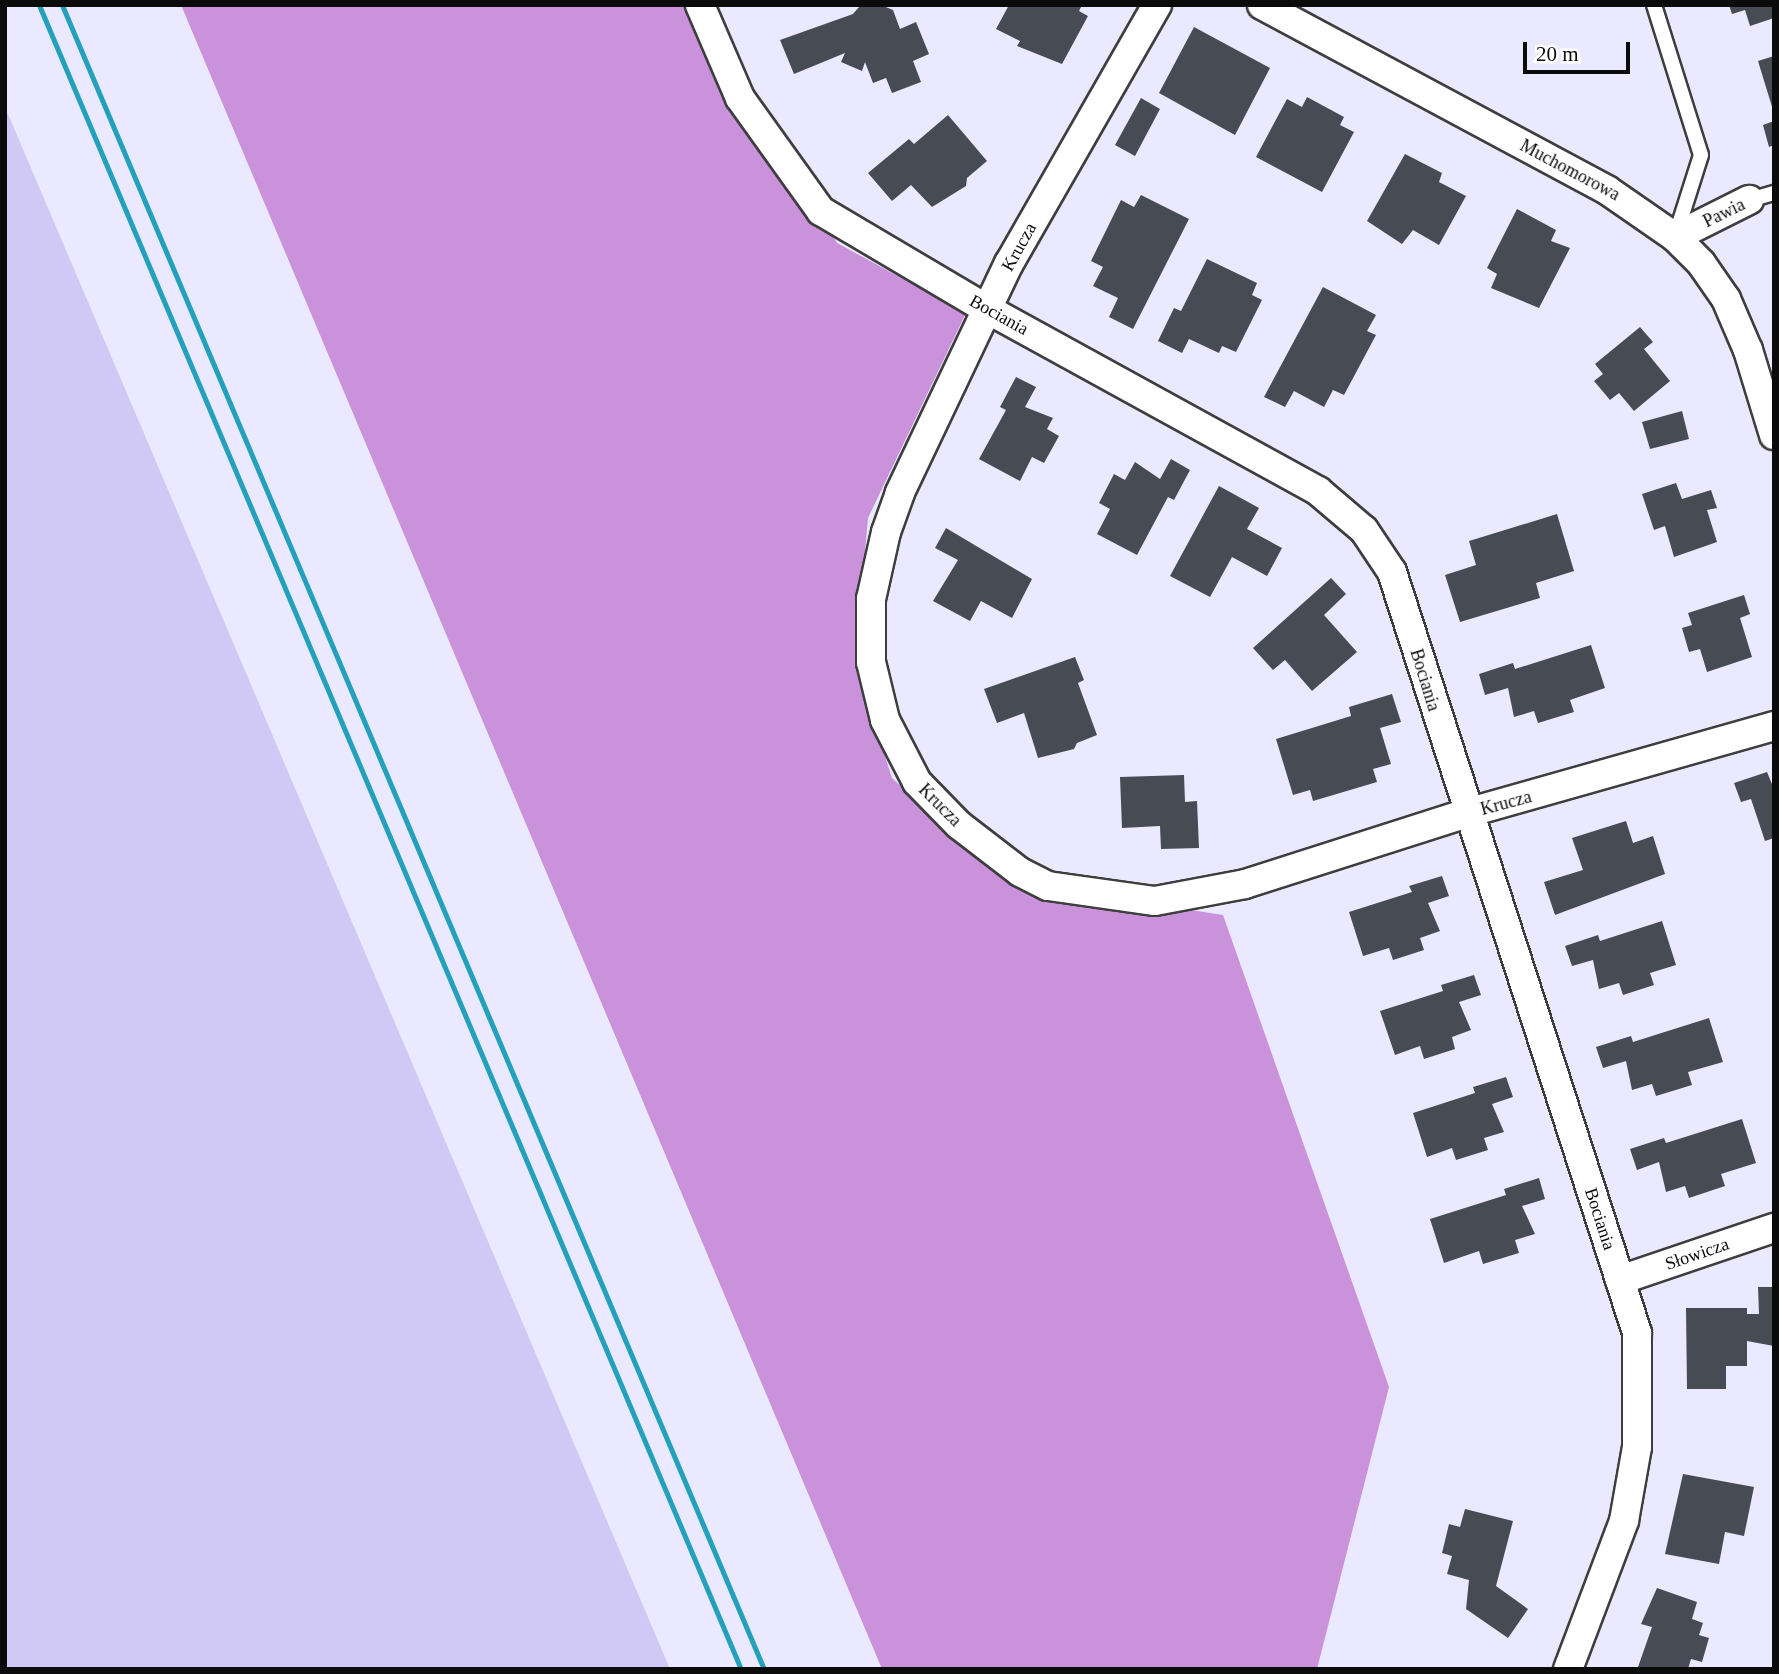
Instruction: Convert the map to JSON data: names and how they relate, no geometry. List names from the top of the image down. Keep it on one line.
{"streets":{"street":["Muchomorowa","Pawia","Krucza","Bociania","Słowicza"]},"crossings":[["Muchomorowa","Pawia"],["Krucza","Bociania"],["Bociania","Słowicza"]],"scale_bar":"20 m"}
